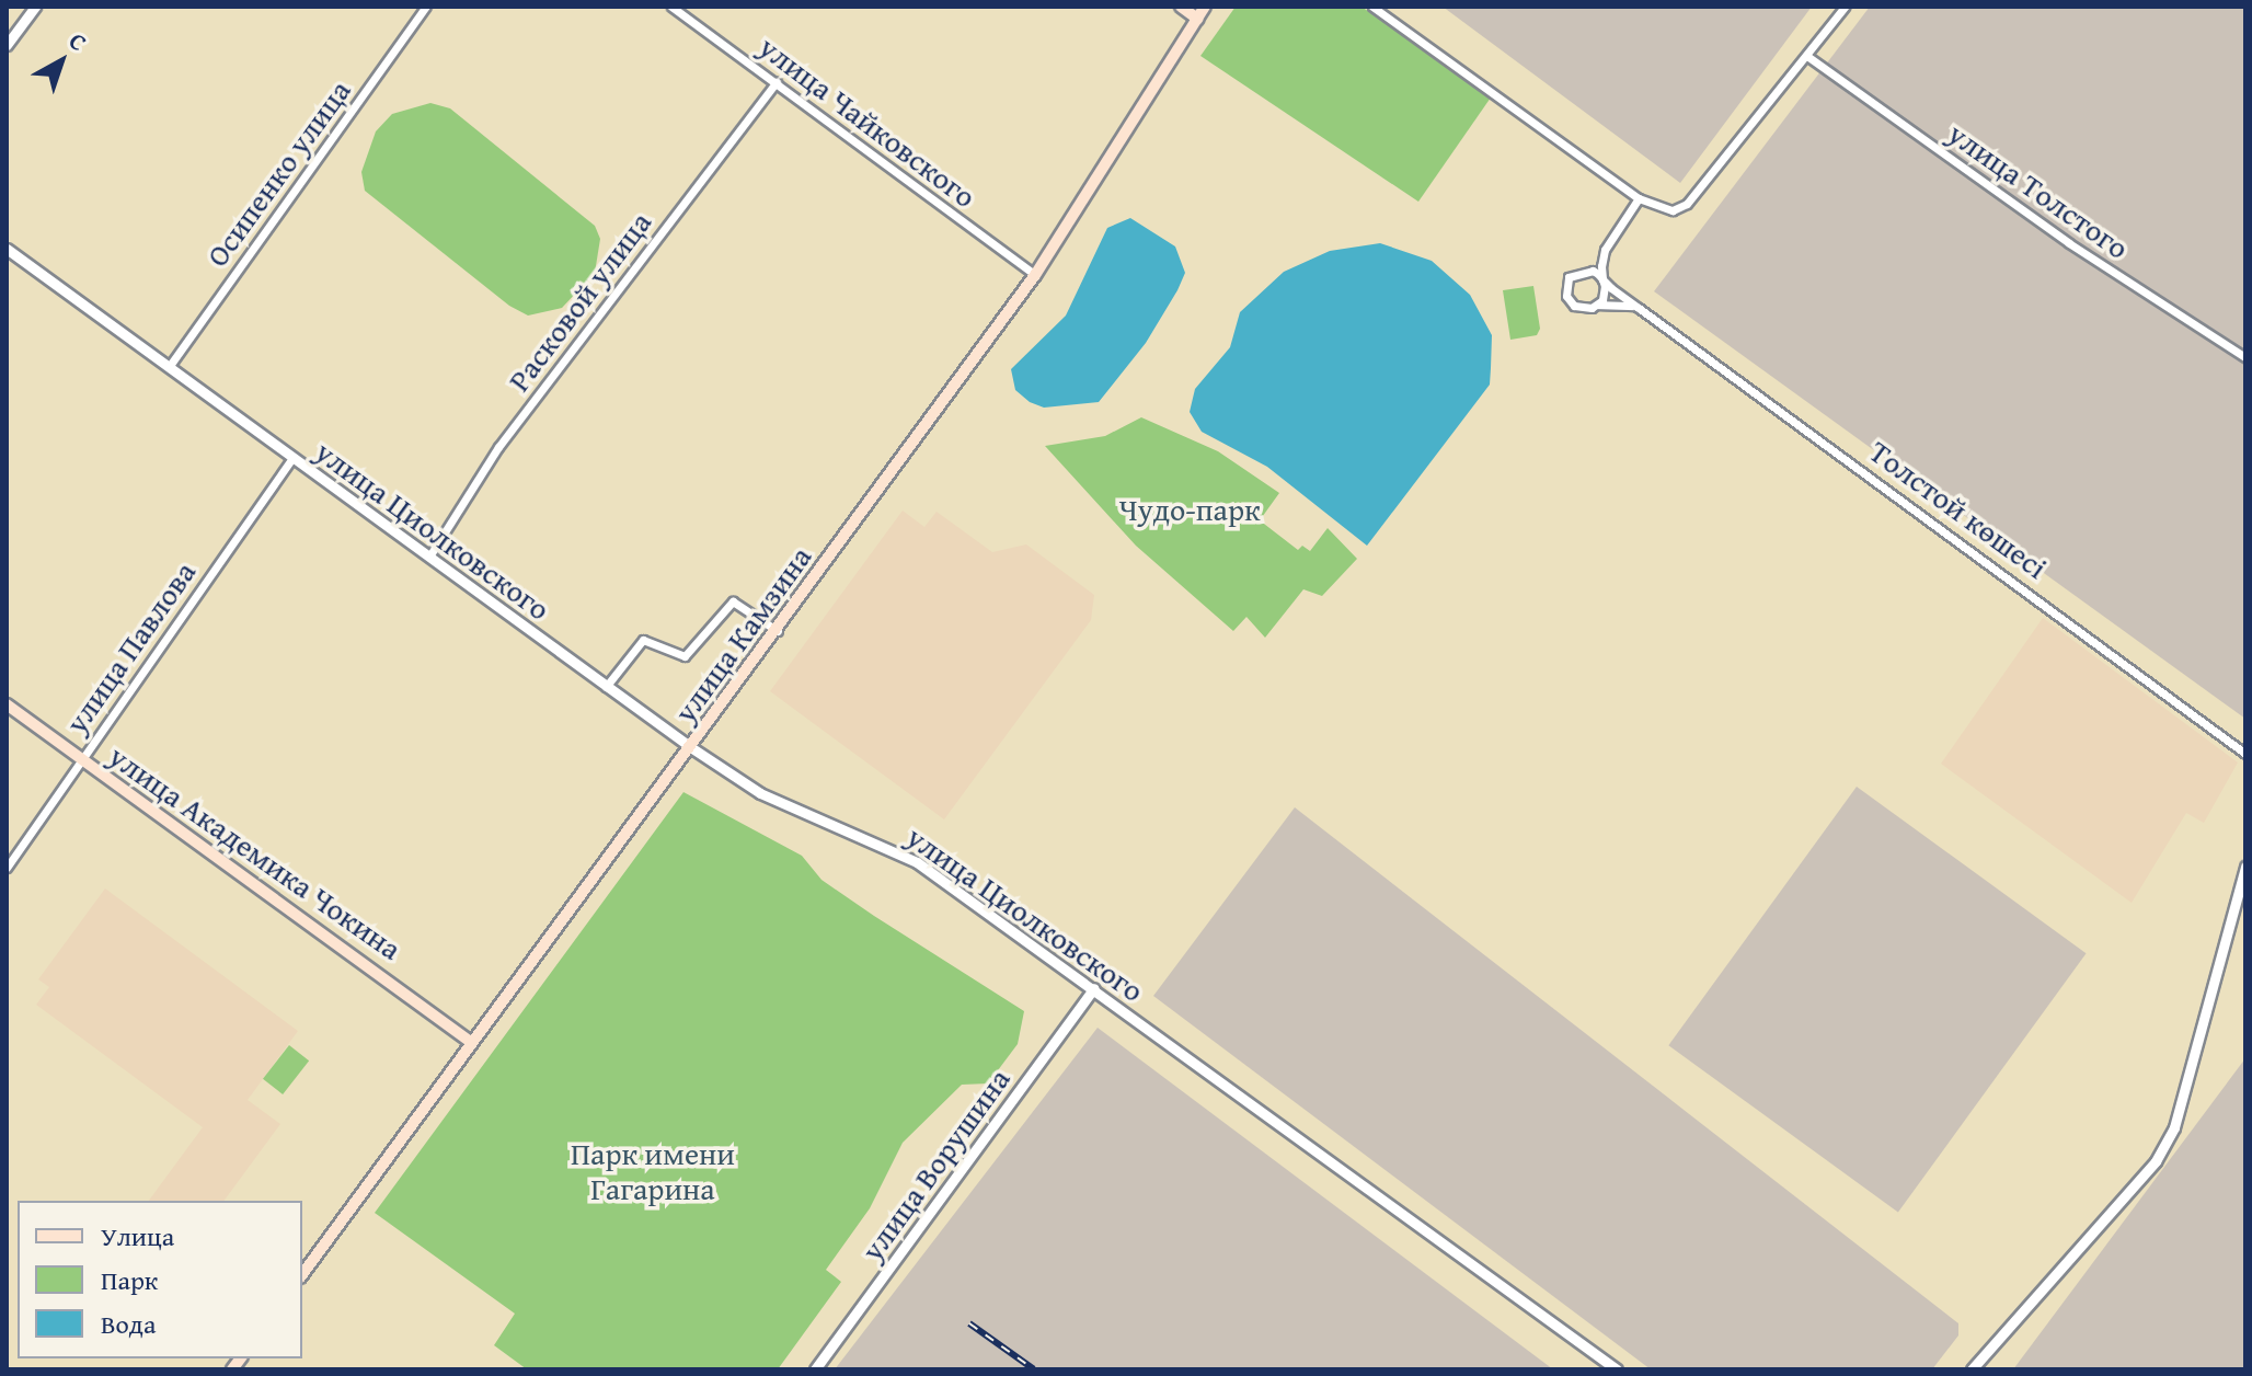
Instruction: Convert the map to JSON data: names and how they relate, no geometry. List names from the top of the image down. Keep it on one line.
{"streets":{"main road":["улица Камзина","улица Академика Чокина"],"street":["улица Чайковского","Осипенко улица","улица Толстого","Расковой улица","Толстой көшесі","улица Циолковского","улица Павлова","улица Ворушина"]},"crossings":[["улица Чайковского","Расковой улица"],["улица Чайковского","улица Камзина"],["Осипенко улица","улица Циолковского"],["Расковой улица","улица Циолковского"],["улица Циолковского","улица Камзина"],["улица Циолковского","улица Павлова"],["улица Циолковского","улица Ворушина"],["улица Камзина","улица Академика Чокина"],["улица Павлова","улица Академика Чокина"]],"parks":["Чудо-парк","Парк имени Гагарина"],"legend":["Улица","Парк","Вода"],"north":"top right"}
